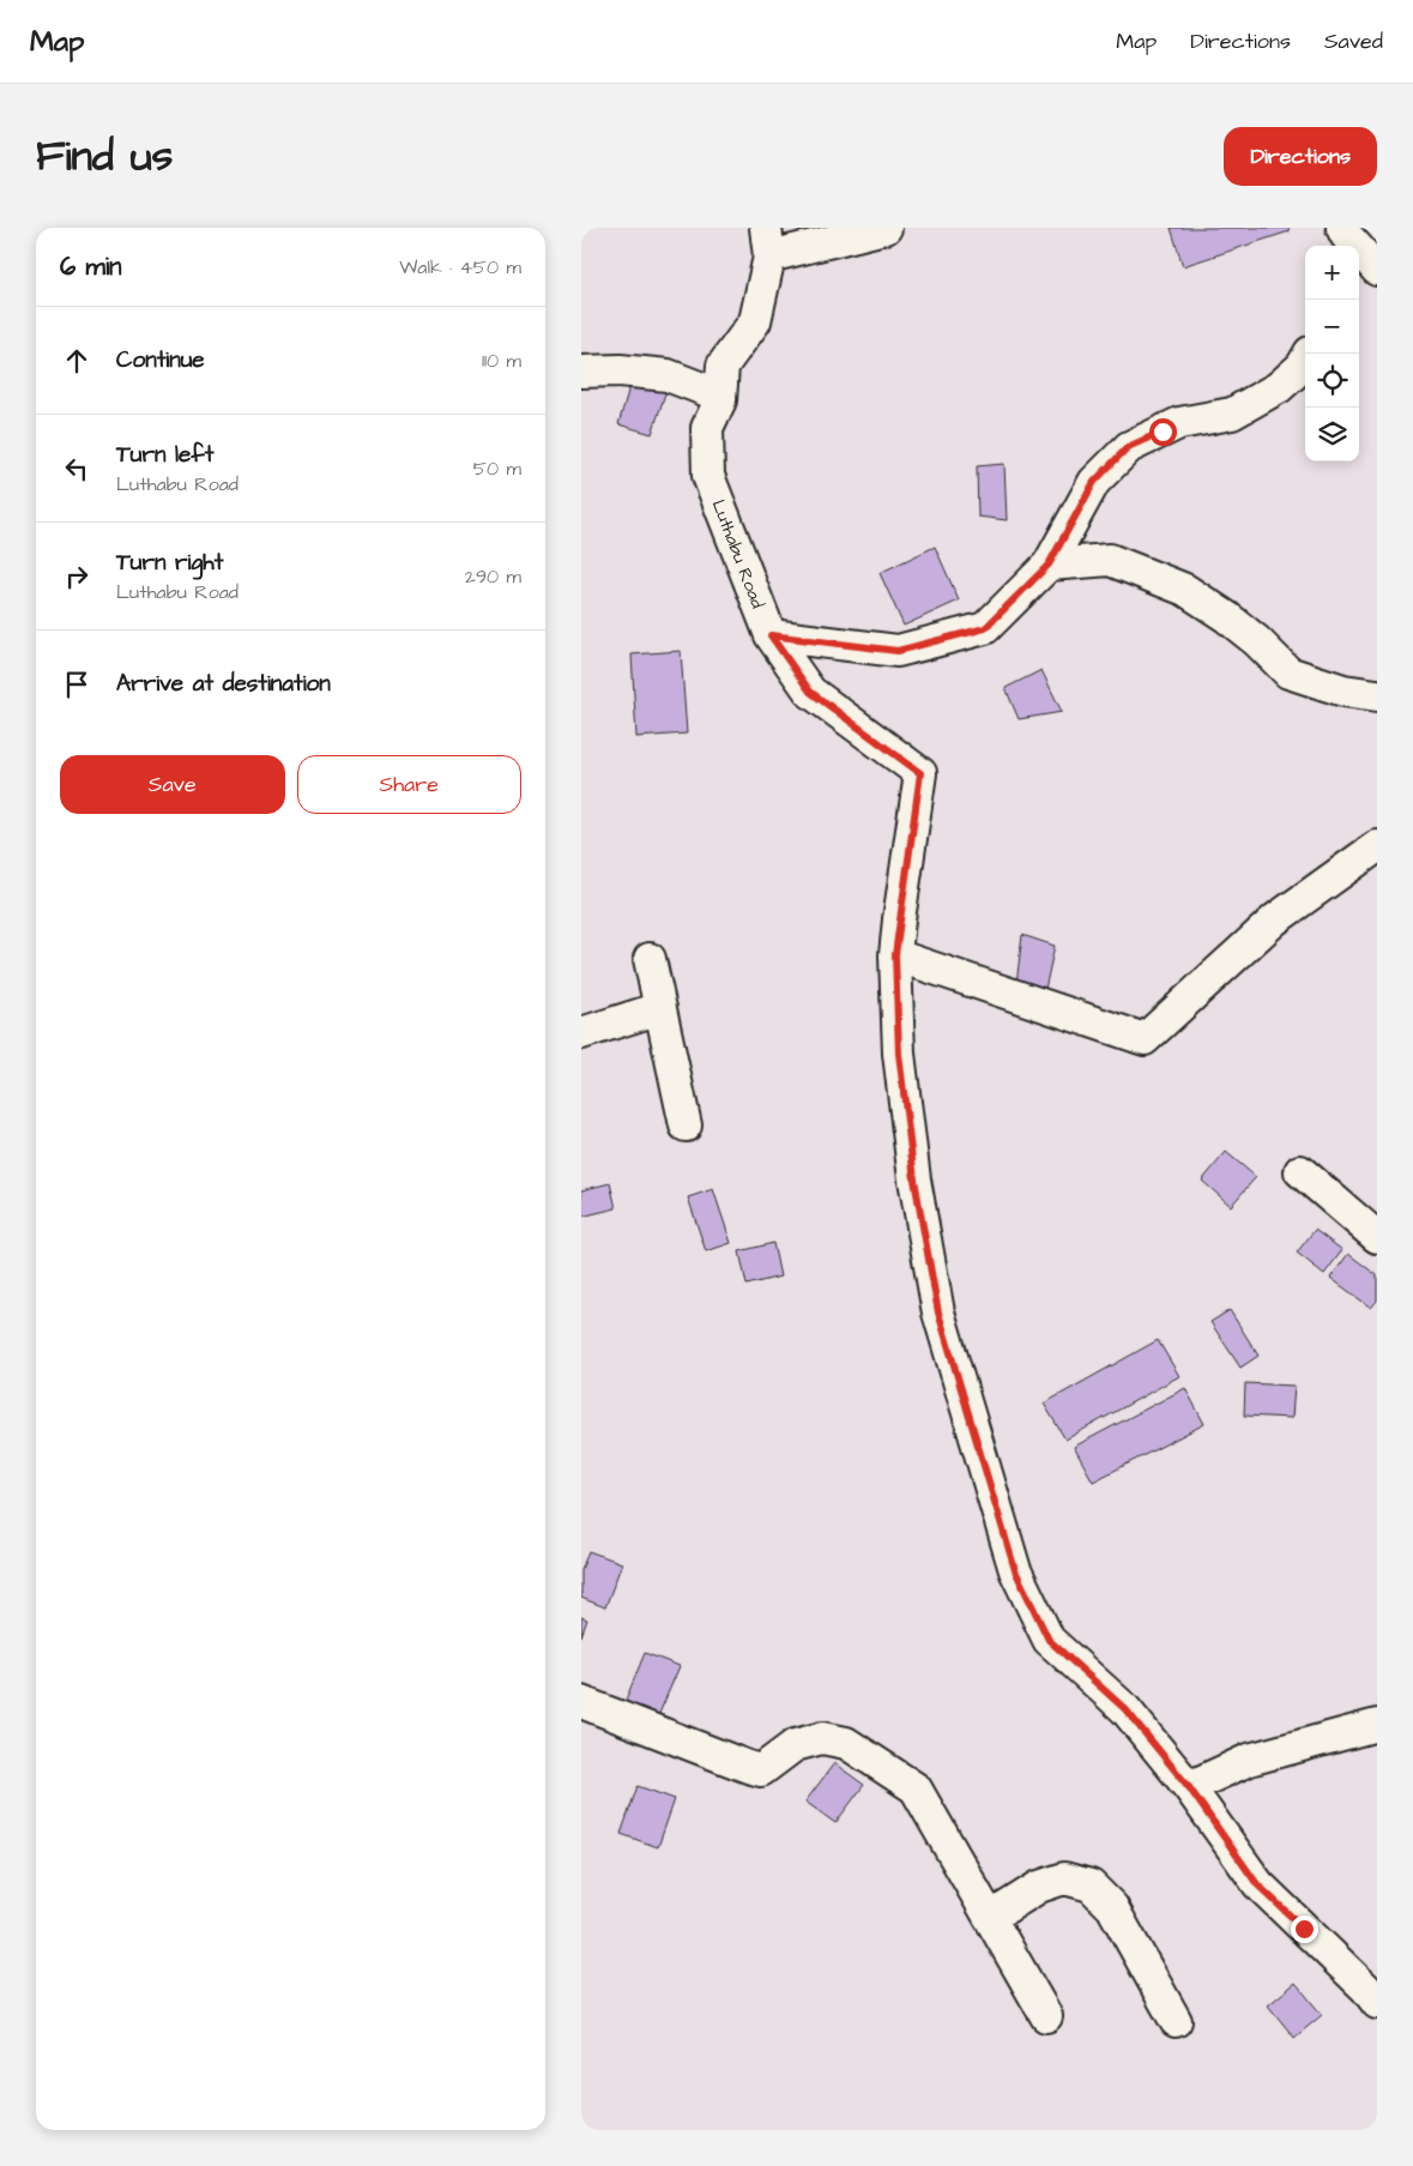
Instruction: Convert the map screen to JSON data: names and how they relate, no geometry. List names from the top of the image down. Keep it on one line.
{"streets":{"street":["Luthabu Road"]},"page":{"header":"Map","nav":["Map","Directions","Saved"],"title":"Find us","buttons":["Directions",["Save","Share"]],"heading":["6 min","Walk · 450 m"],"map_buttons":["+","−"],"list":[["Continue","110 m"],["Turn left","Luthabu Road","50 m"],["Turn right","Luthabu Road","290 m"],"Arrive at destination"]}}
